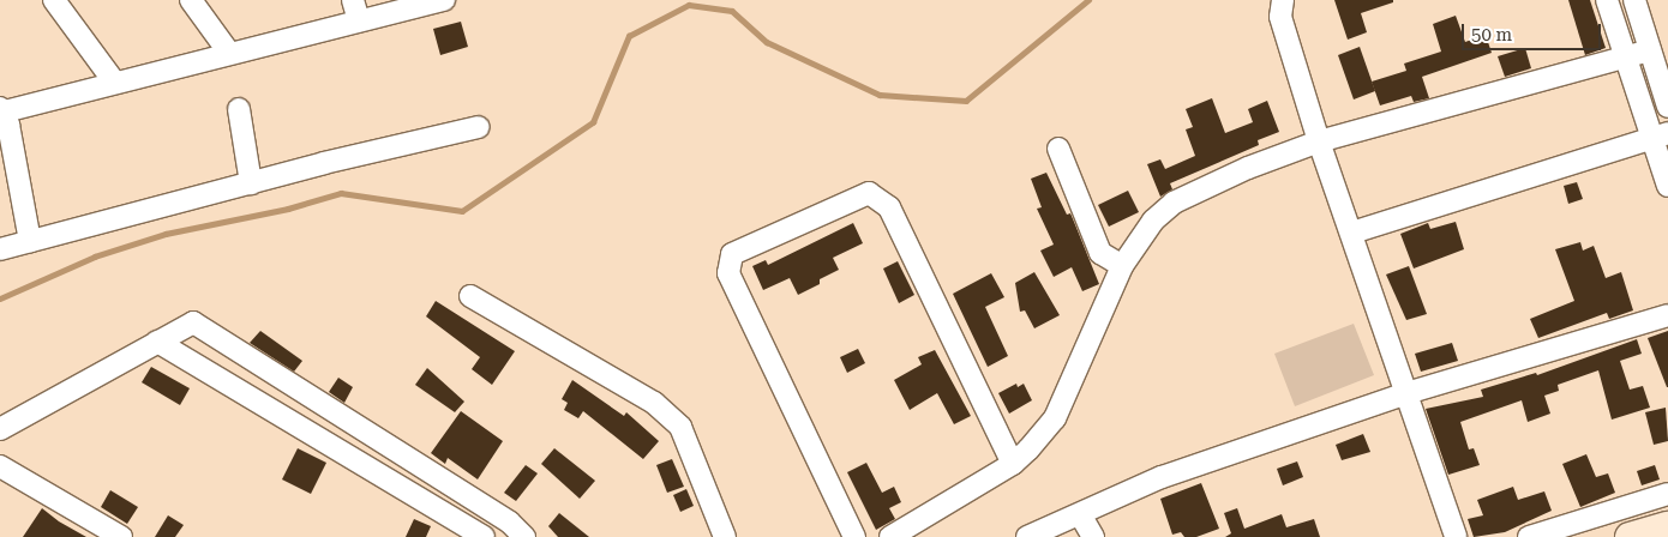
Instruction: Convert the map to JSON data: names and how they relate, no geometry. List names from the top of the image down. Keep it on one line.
{"scale_bar":"50 m"}
